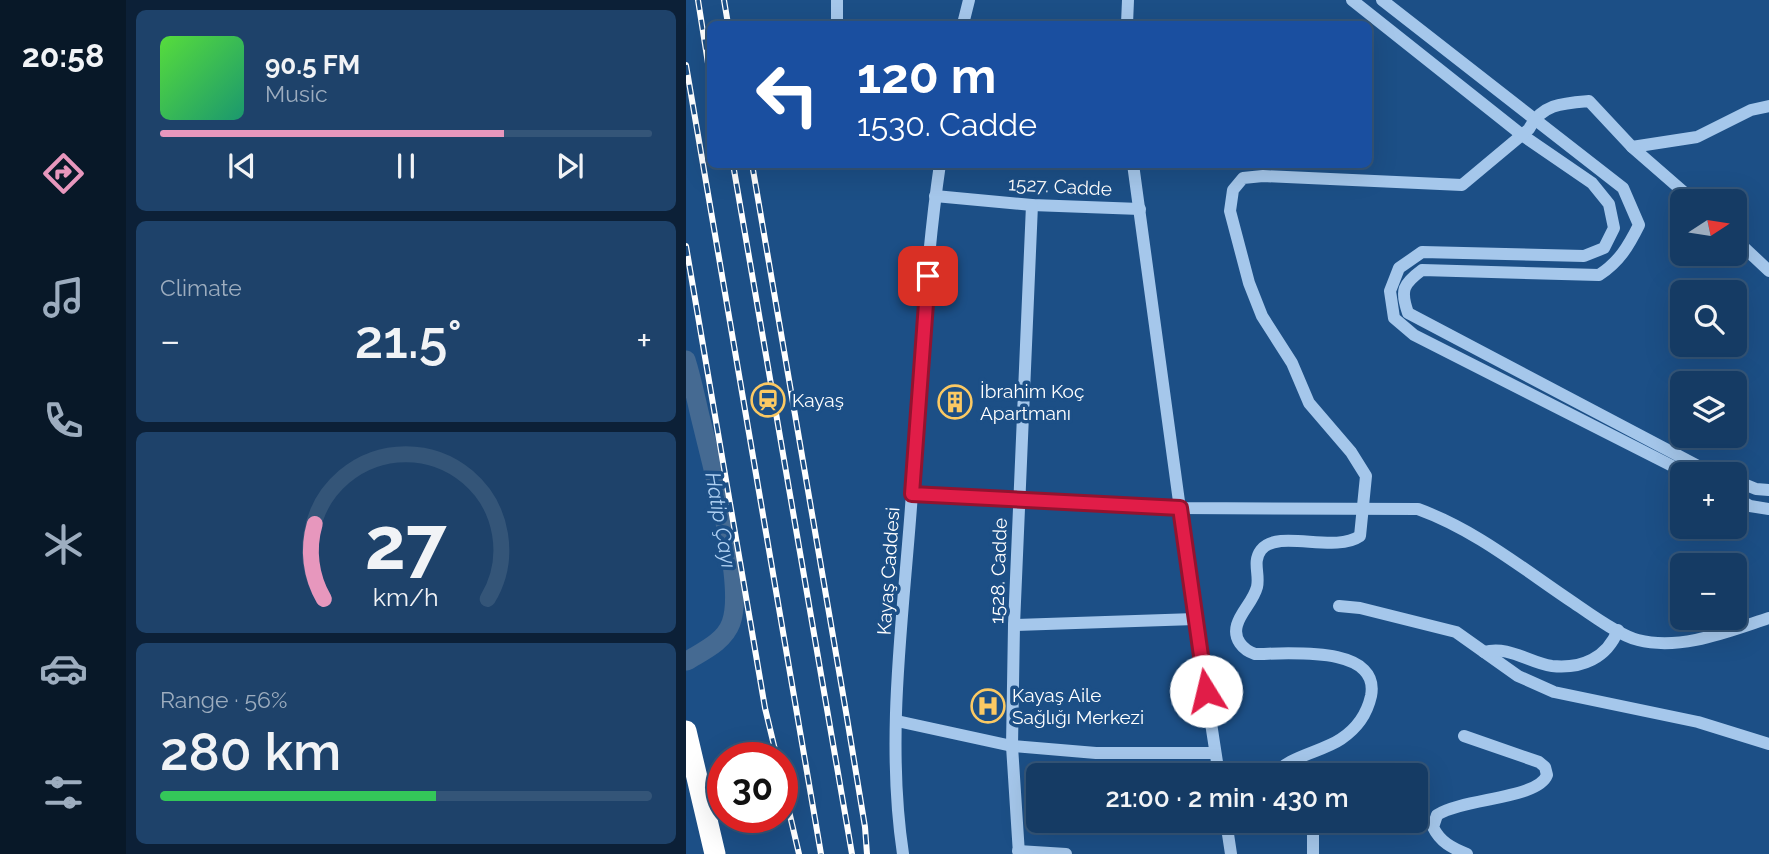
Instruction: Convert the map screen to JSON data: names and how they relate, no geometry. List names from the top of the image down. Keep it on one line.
{"streets":{"street":["1527. Cadde","Kayaş Caddesi","1528. Cadde"]},"crossings":[["1527. Cadde","Kayaş Caddesi"],["1527. Cadde","1528. Cadde"]],"water":["Hatip Çayı"],"places":{"station":["Kayaş"],"building":["İbrahim Koç Apartmanı"],"hospital":["Kayaş Aile Sağlığı Merkezi"]},"north":"right","page":{"tabs":"20:58","turn":["120 m","1530. Cadde"],"song":["90.5 FM","Music"],"map_buttons":["+","−"],"tile":["Climate",["Range · 56%","280 km"]],"heat":["−","21.5°","+"],"limit":"30","trip":"21:00 · 2 min · 430 m","gauge":["27","km/h"]}}
